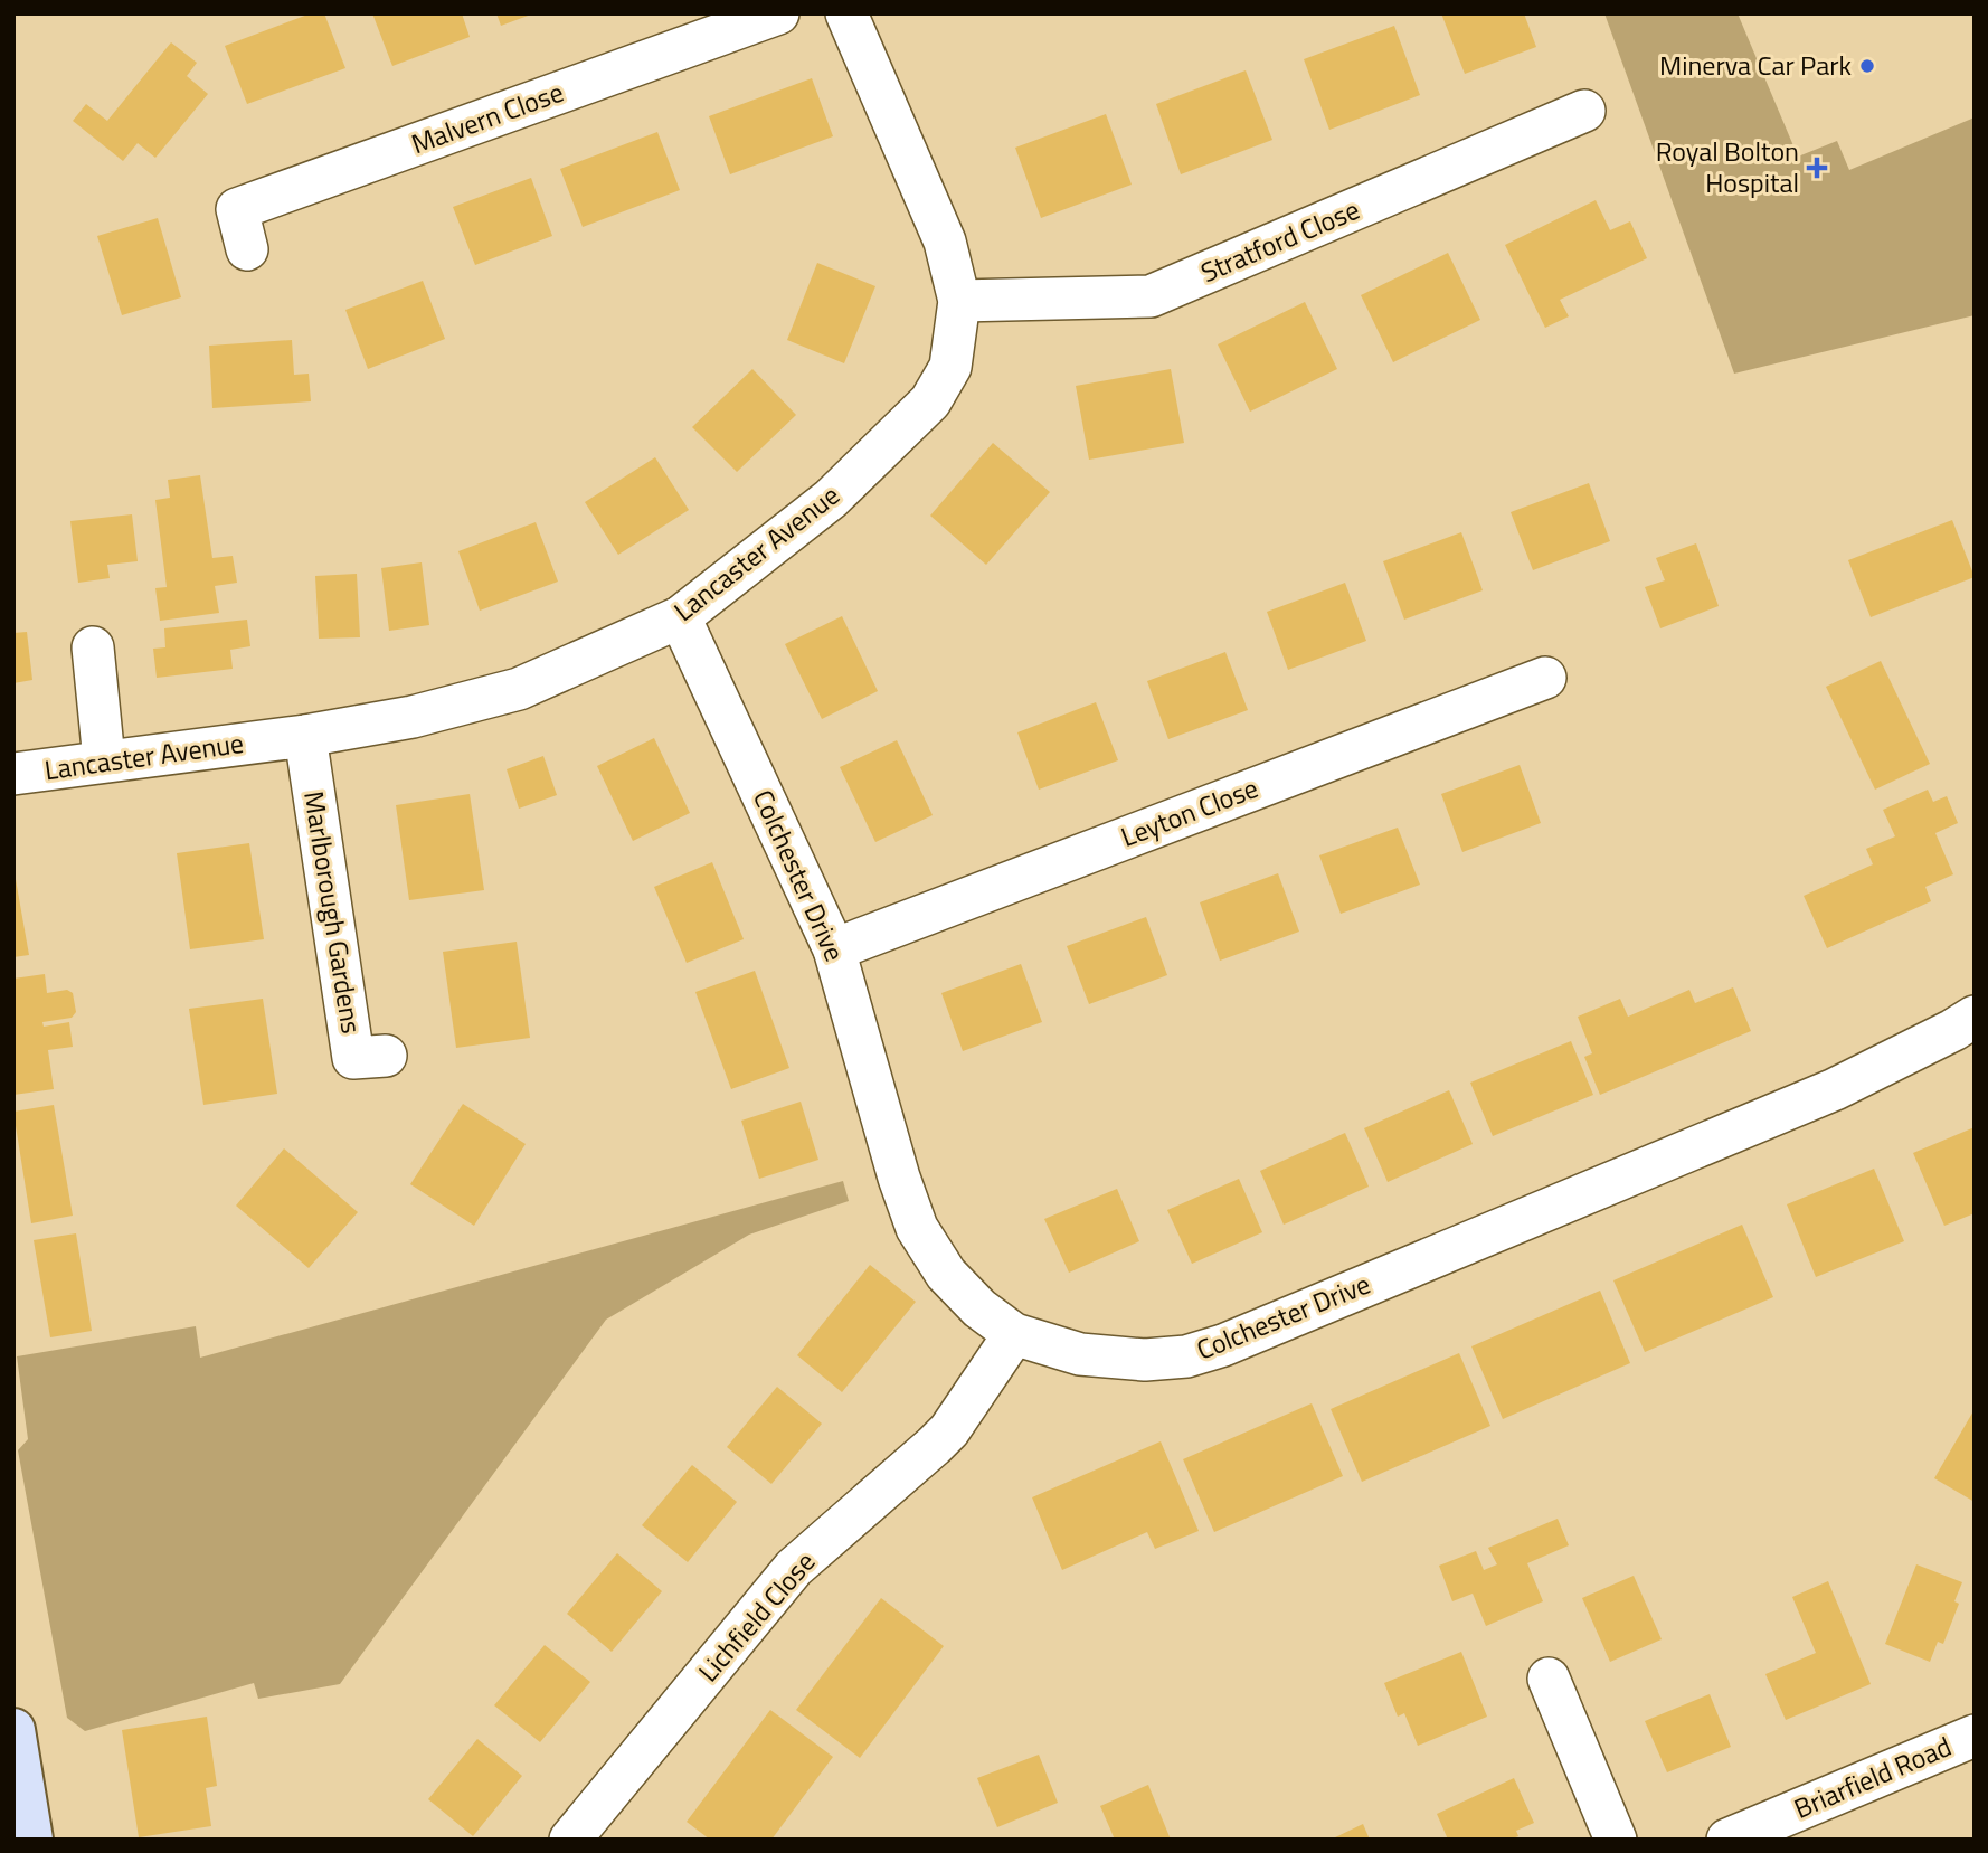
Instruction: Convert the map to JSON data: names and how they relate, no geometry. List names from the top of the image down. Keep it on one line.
{"streets":{"street":["Malvern Close","Stratford Close","Lancaster Avenue","Leyton Close","Colchester Drive","Marlborough Gardens","Lichfield Close","Briarfield Road"]},"crossings":[["Stratford Close","Lancaster Avenue"],["Lancaster Avenue","Colchester Drive"],["Lancaster Avenue","Marlborough Gardens"],["Leyton Close","Colchester Drive"],["Colchester Drive","Lichfield Close"]],"places":{"other":["Minerva Car Park"],"health":["Royal Bolton Hospital"]}}
